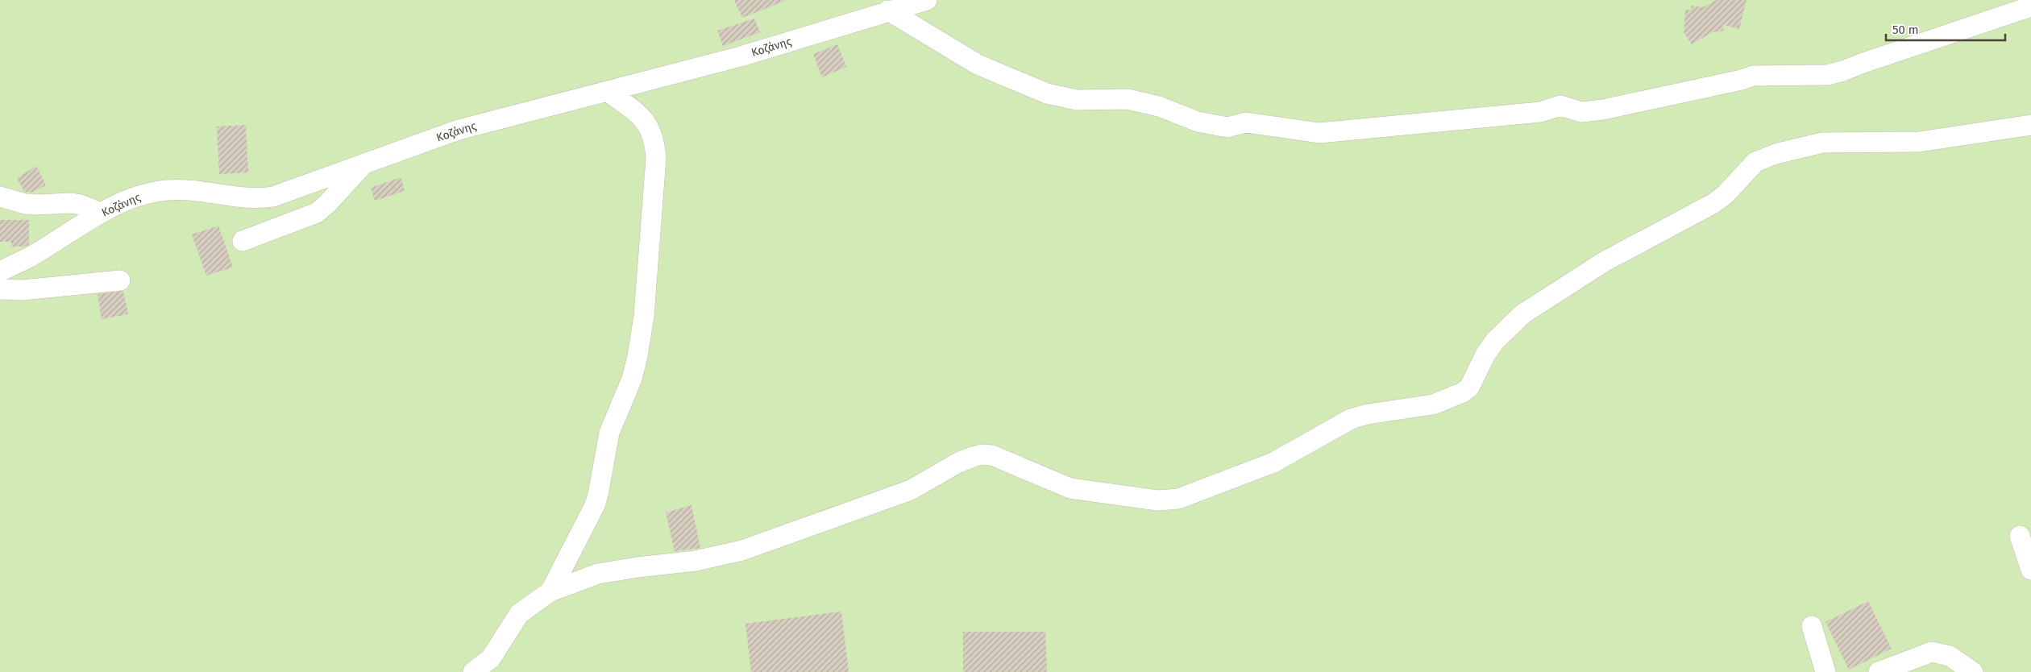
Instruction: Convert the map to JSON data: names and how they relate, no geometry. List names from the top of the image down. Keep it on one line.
{"streets":{"street":["Κοζάνης"]},"scale_bar":"50 m"}
